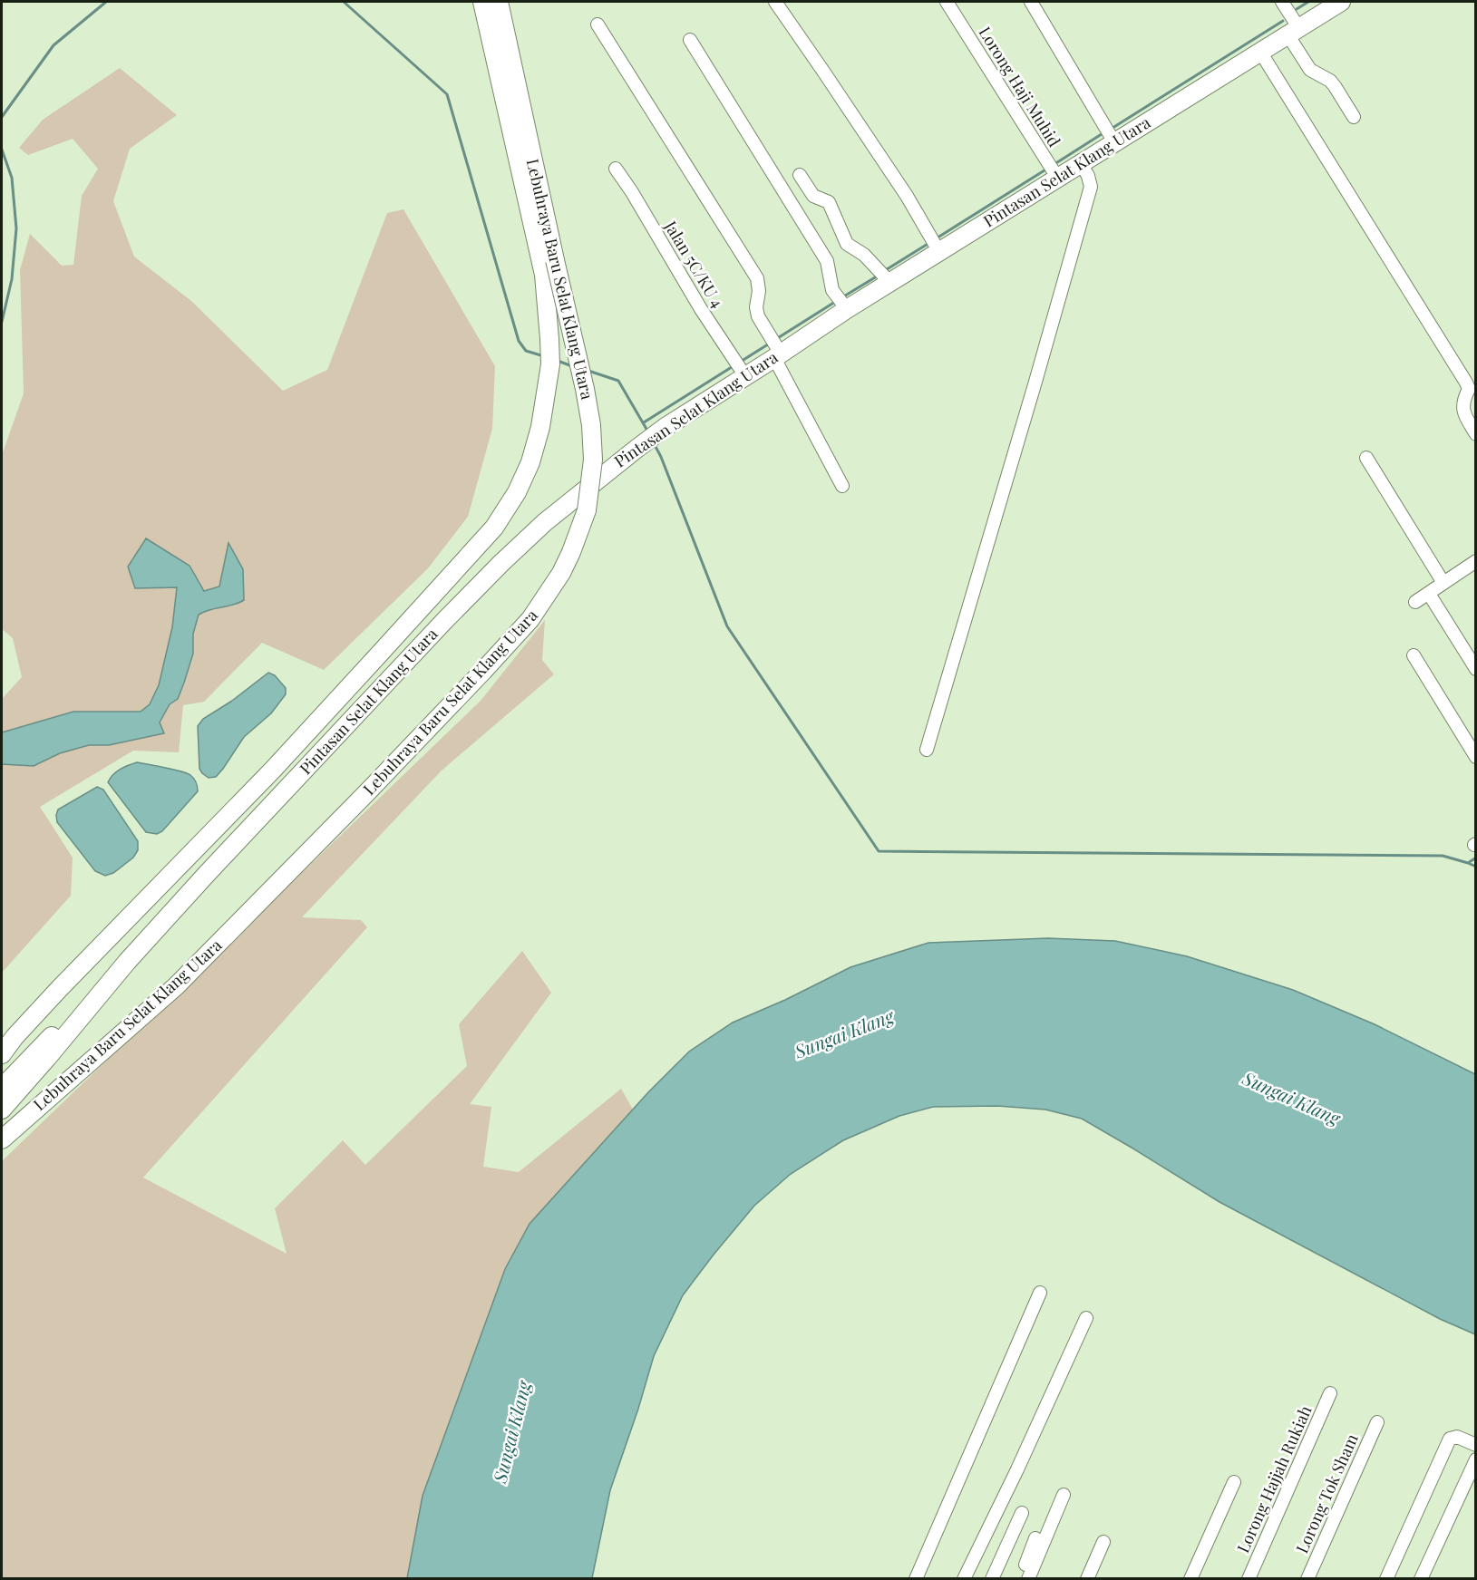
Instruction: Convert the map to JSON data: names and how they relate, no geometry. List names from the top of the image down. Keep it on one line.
{"streets":{"highway":["Pintasan Selat Klang Utara","Lebuhraya Baru Selat Klang Utara"],"street":["Lorong Haji Muhid","Jalan 5C/KU 4","Lorong Hajjah Rukiah","Lorong Tok Sham"]},"crossings":[["Lorong Haji Muhid","Pintasan Selat Klang Utara"],["Pintasan Selat Klang Utara","Jalan 5C/KU 4"],["Pintasan Selat Klang Utara","Lebuhraya Baru Selat Klang Utara"]],"water":["Sungai Klang"]}
